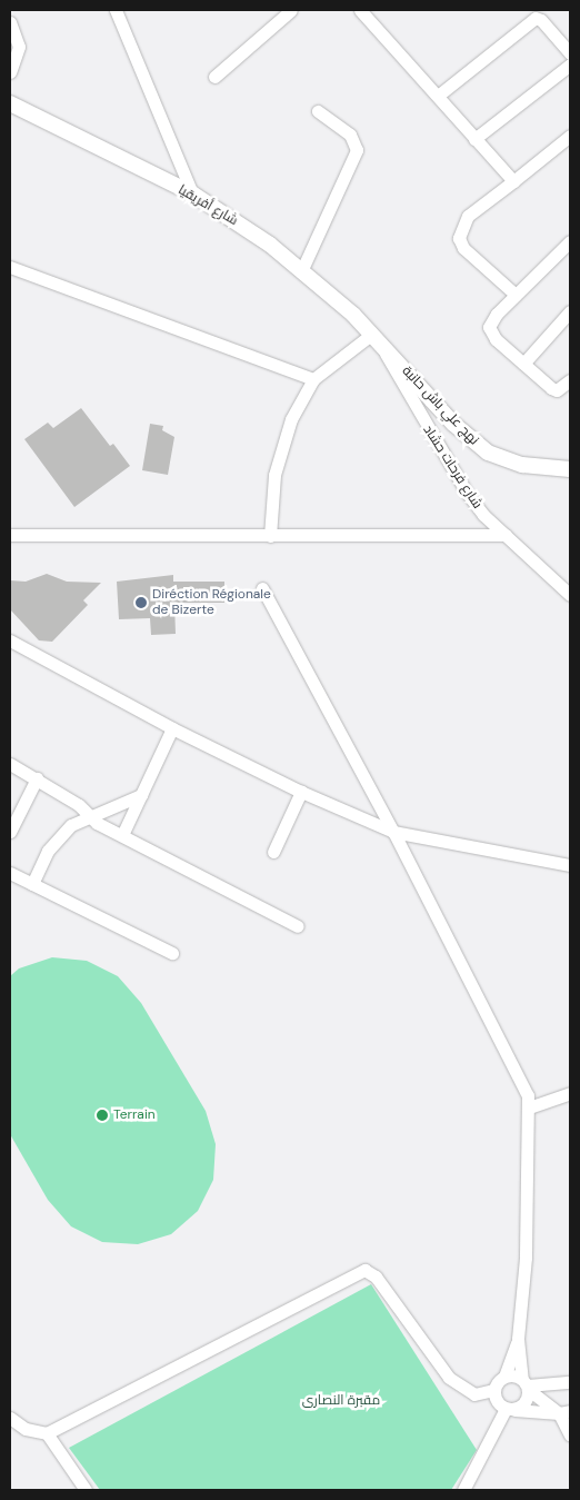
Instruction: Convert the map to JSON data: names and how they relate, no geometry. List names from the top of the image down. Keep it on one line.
{"streets":{"street":["شارع أفريقيا","نهج علي باش حانبة","شارع فرحات حشاد"]},"crossings":[["شارع أفريقيا","نهج علي باش حانبة"],["شارع أفريقيا","شارع فرحات حشاد"],["نهج علي باش حانبة","شارع فرحات حشاد"]],"parks":["مقبرة النصارى"],"places":["Diréction Régionale de Bizerte","Terrain"]}
